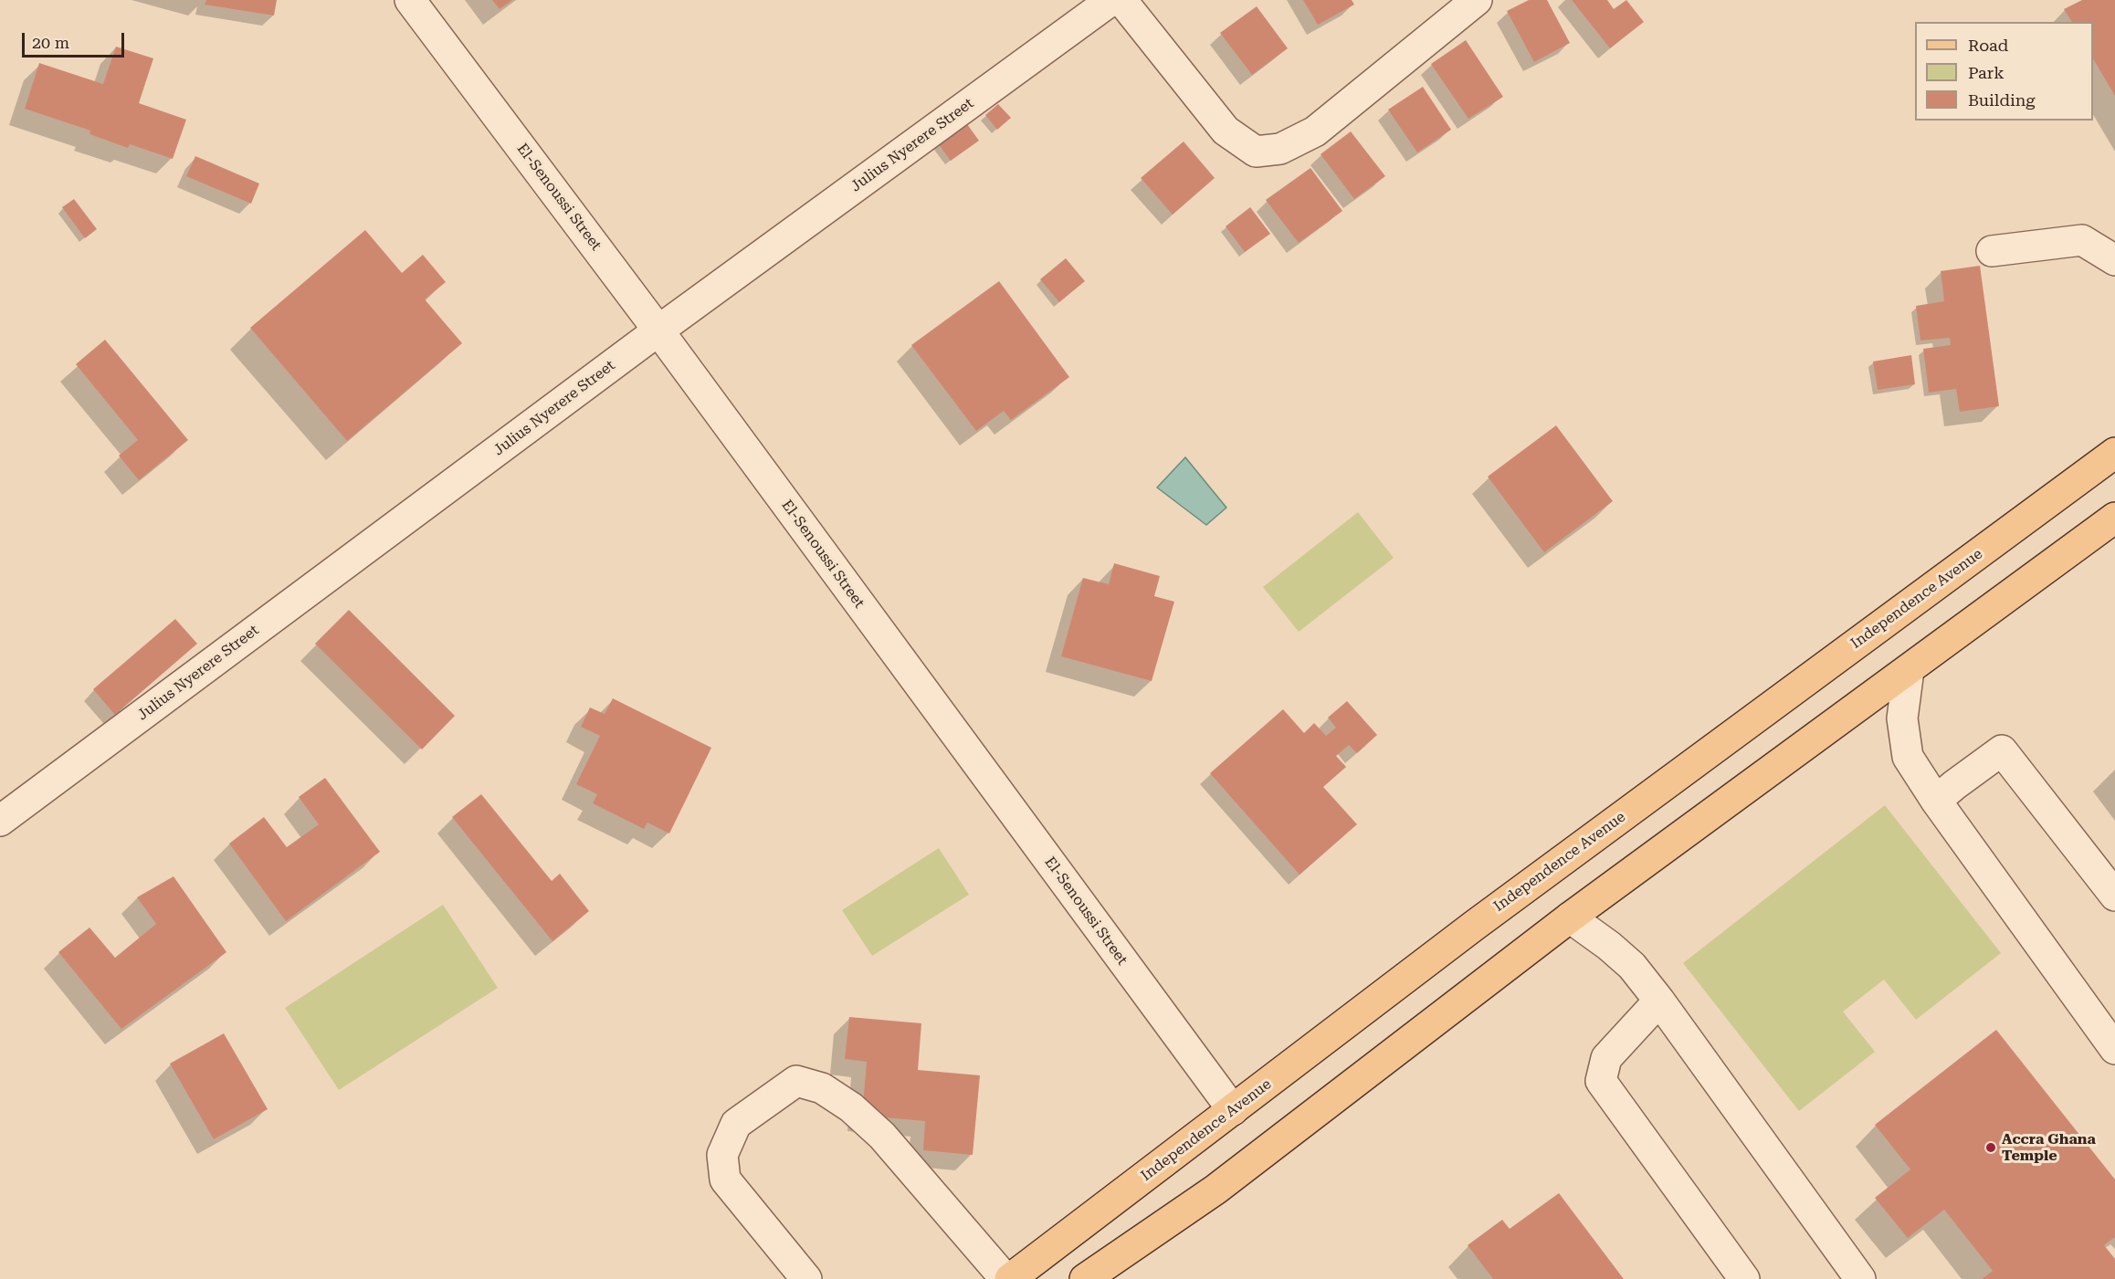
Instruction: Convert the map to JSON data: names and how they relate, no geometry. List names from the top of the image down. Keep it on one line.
{"streets":{"main road":["Independence Avenue"],"street":["Julius Nyerere Street","El-Senoussi Street"]},"crossings":[["Julius Nyerere Street","El-Senoussi Street"],["El-Senoussi Street","Independence Avenue"]],"places":["Accra Ghana Temple"],"legend":["Road","Park","Building"],"scale_bar":"20 m"}
